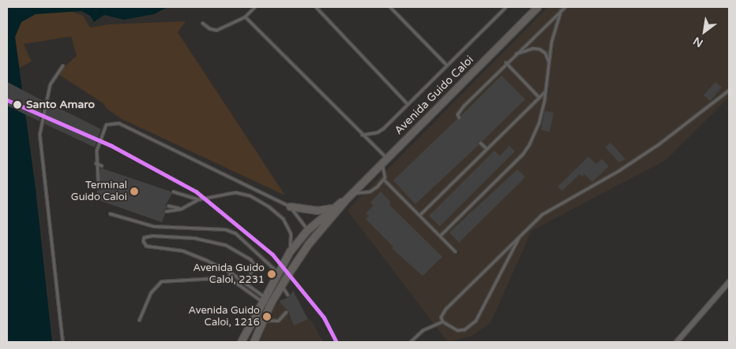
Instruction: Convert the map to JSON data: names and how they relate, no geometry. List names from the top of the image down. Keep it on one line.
{"streets":{"main road":["Avenida Guido Caloi"]},"places":["Santo Amaro","Terminal Guido Caloi","Avenida Guido Caloi, 2231","Avenida Guido Caloi, 1216"],"north":"bottom left"}
